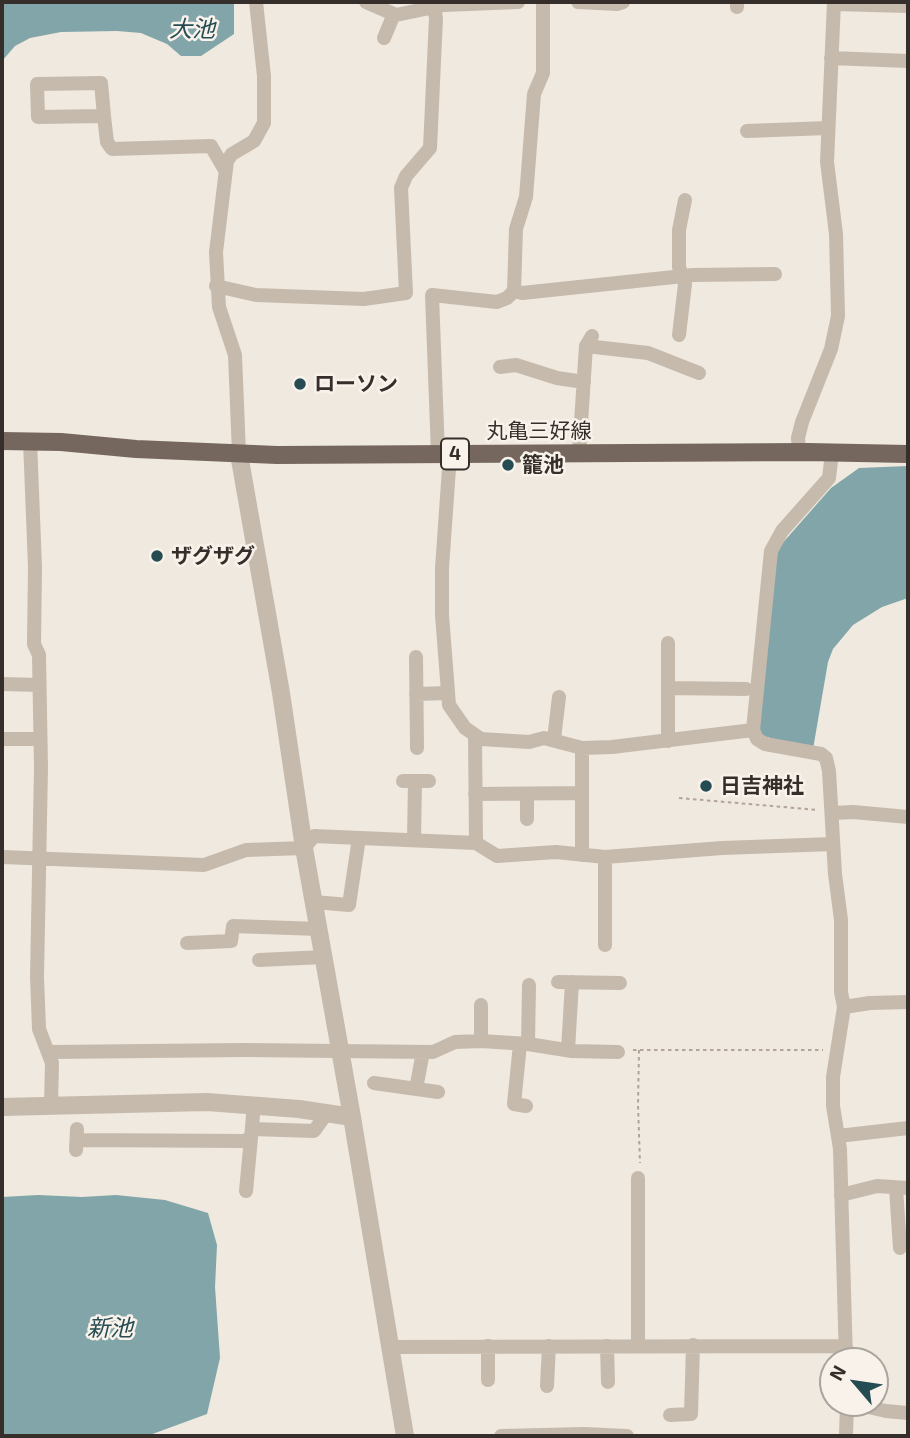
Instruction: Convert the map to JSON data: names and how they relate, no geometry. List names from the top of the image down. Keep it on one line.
{"streets":{"main road":["丸亀三好線","4"]},"water":["大池","新池"],"places":["ローソン","籠池","ザグザグ","日吉神社"],"north":"top left"}
